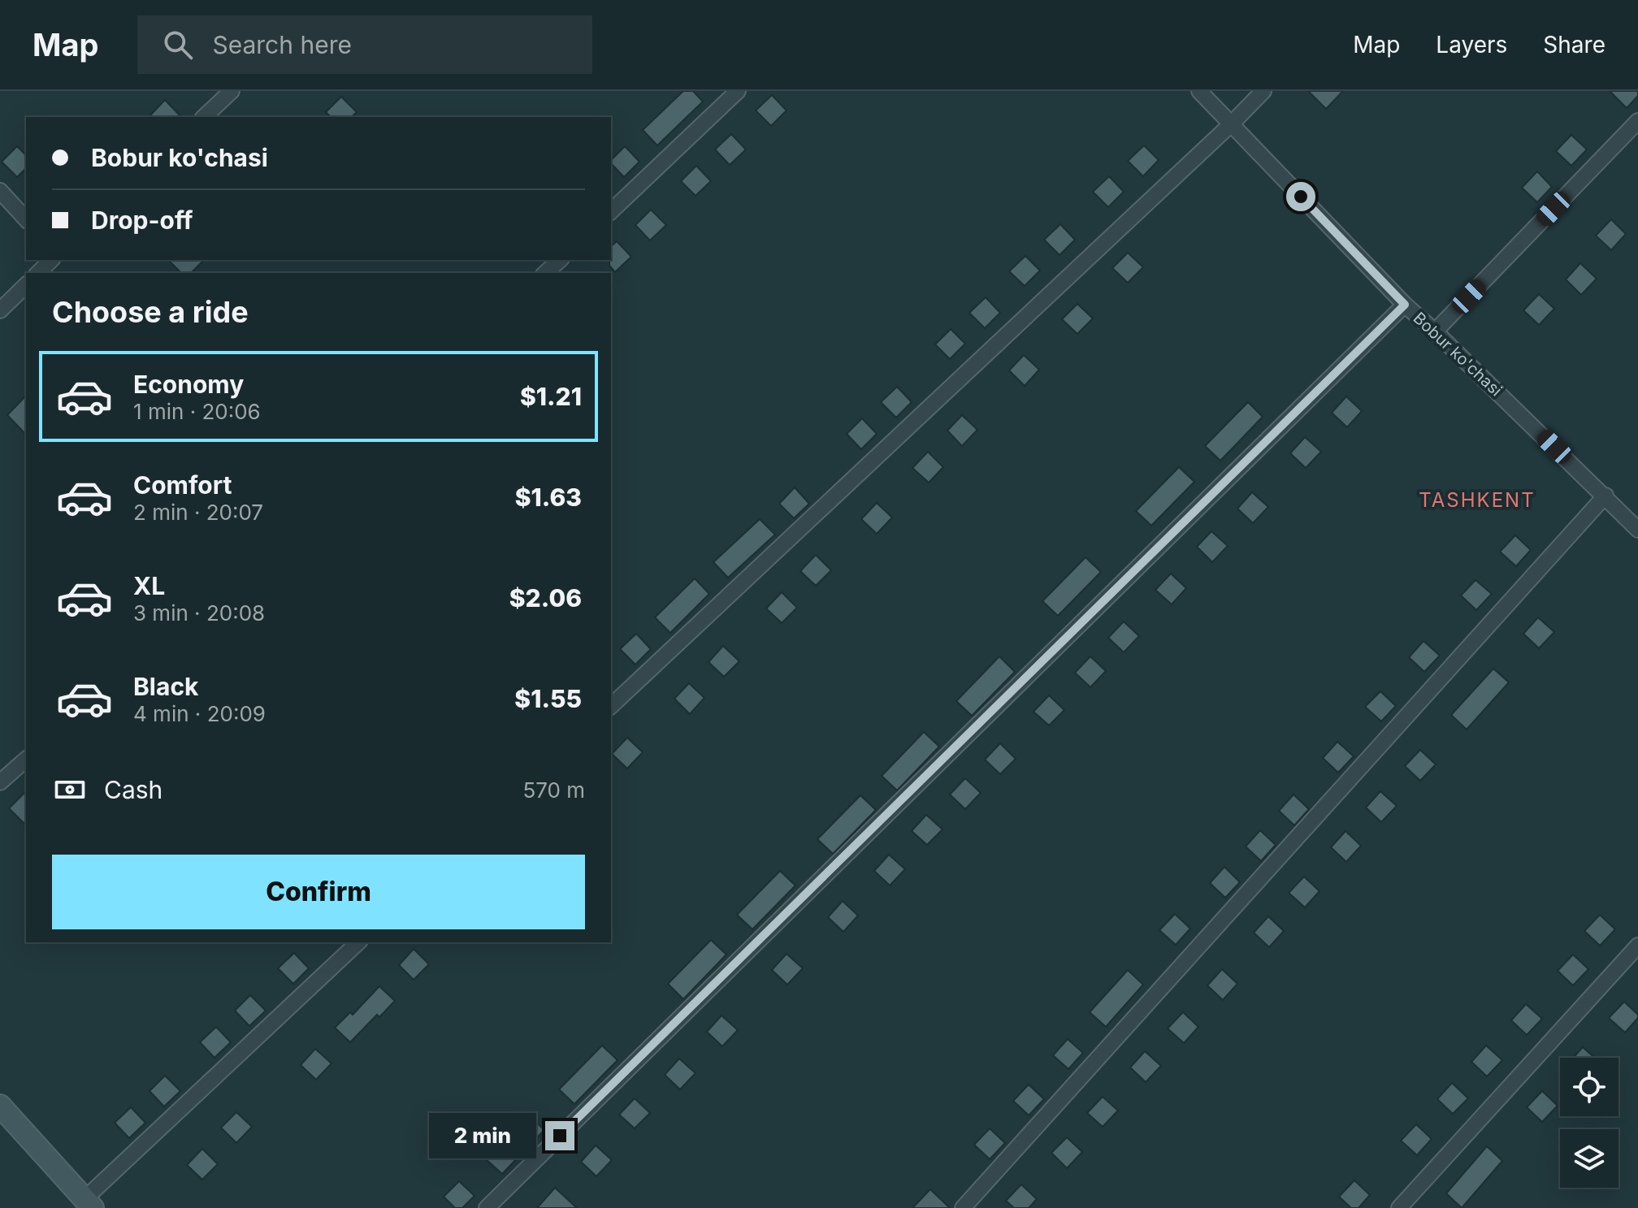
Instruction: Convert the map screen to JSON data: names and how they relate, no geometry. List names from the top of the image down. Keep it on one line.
{"streets":{"street":["Bobur ko'chasi"]},"districts":["TASHKENT"],"page":{"header":"Map","search":"Search here","nav":["Map","Layers","Share"],"banner":["Bobur ko'chasi","Drop-off"],"heading":"Choose a ride","list":[{"name":"Economy","note":"1 min · 20:06","value":"$1.21"},{"name":"Comfort","note":"2 min · 20:07","value":"$1.63"},{"name":"XL","note":"3 min · 20:08","value":"$2.06"},{"name":"Black","note":"4 min · 20:09","value":"$1.55"}],"pay":["Cash","570 m"],"buttons":"Confirm","bubble":"2 min"}}
